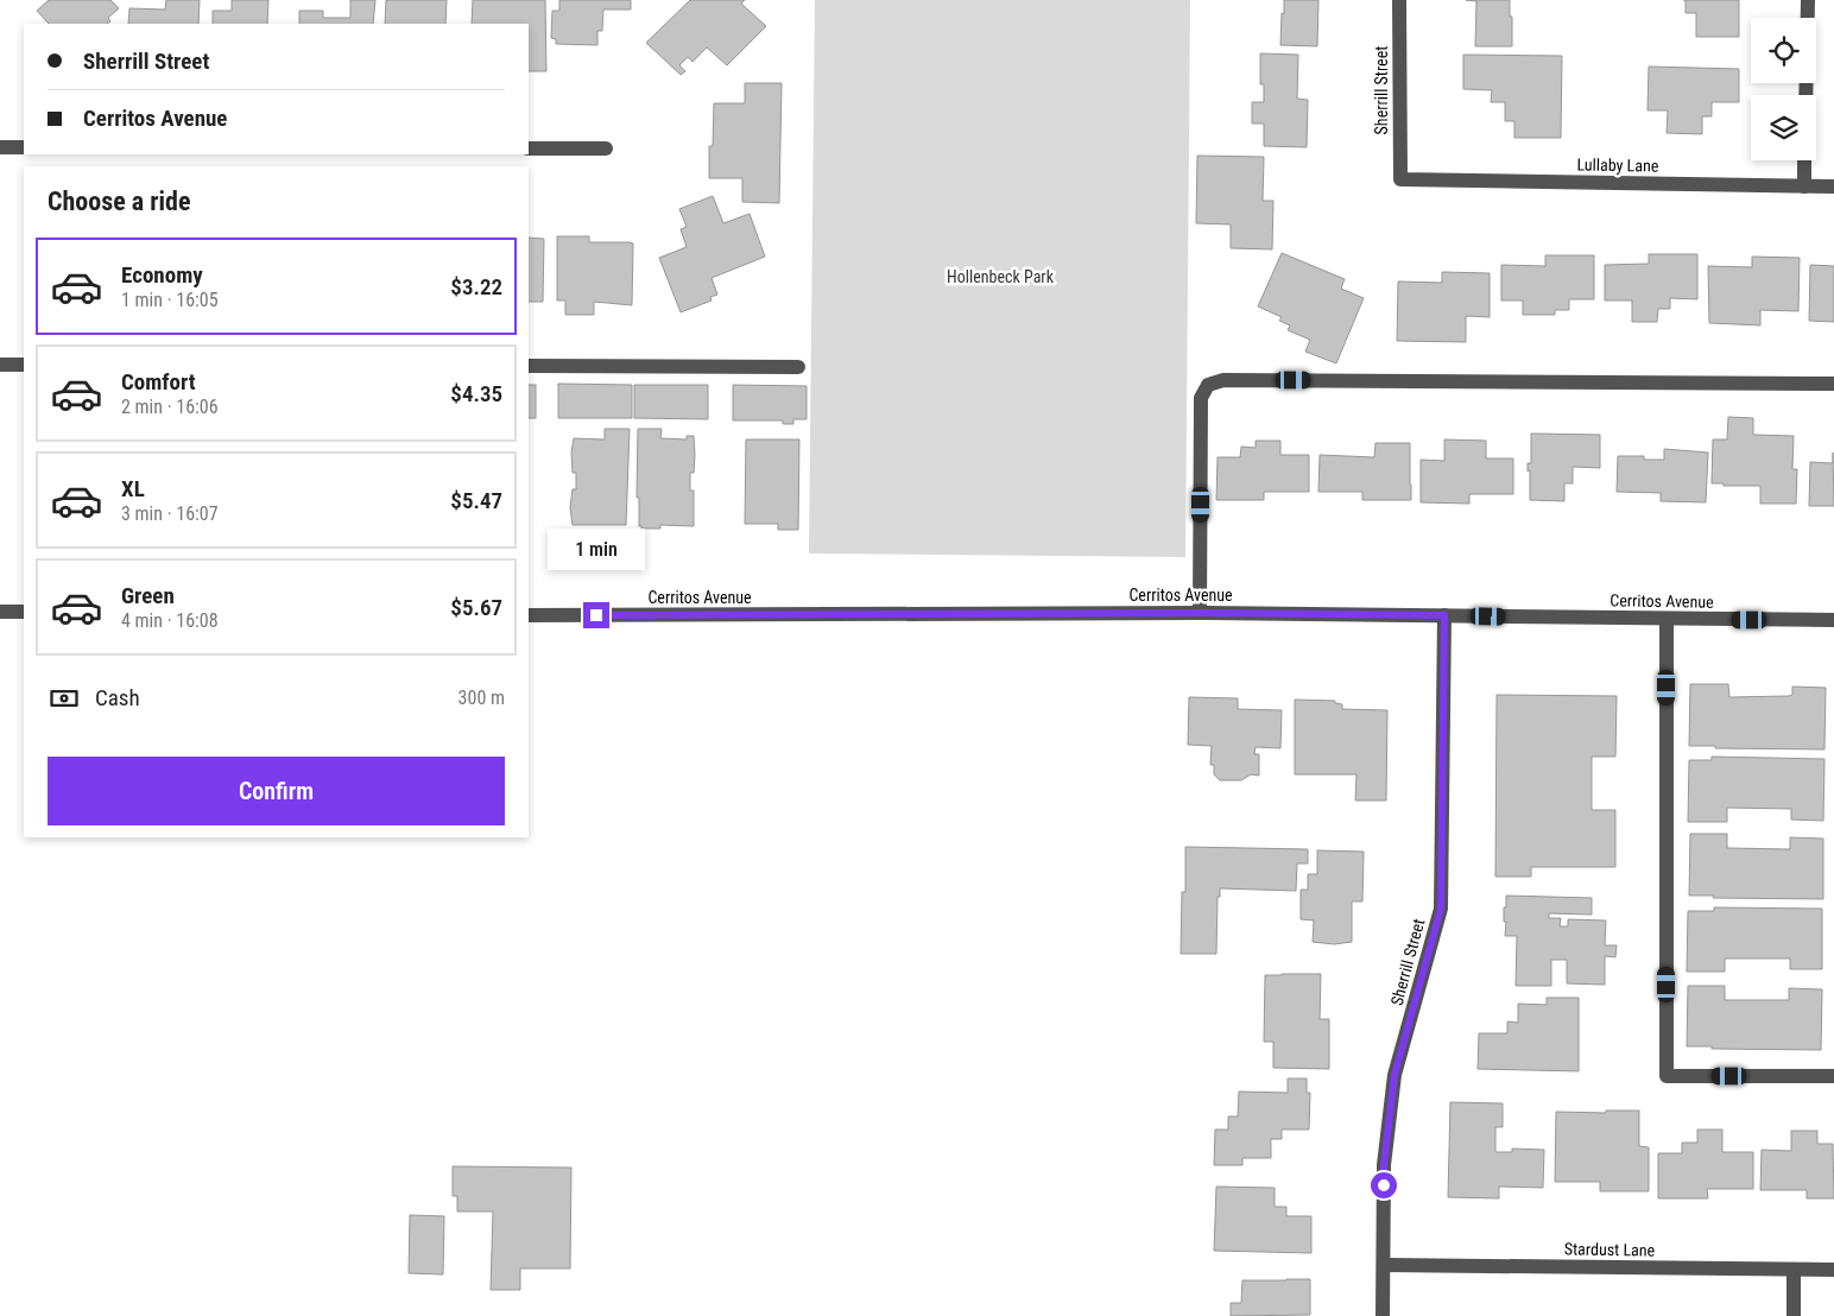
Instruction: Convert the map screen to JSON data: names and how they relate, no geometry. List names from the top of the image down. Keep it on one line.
{"streets":{"street":["Sherrill Street","Lullaby Lane","Cerritos Avenue","Stardust Lane"]},"crossings":[["Sherrill Street","Lullaby Lane"],["Sherrill Street","Cerritos Avenue"],["Sherrill Street","Stardust Lane"]],"parks":["Hollenbeck Park"],"page":{"banner":["Sherrill Street","Cerritos Avenue"],"heading":"Choose a ride","list":[{"name":"Economy","note":"1 min · 16:05","value":"$3.22"},{"name":"Comfort","note":"2 min · 16:06","value":"$4.35"},{"name":"XL","note":"3 min · 16:07","value":"$5.47"},{"name":"Green","note":"4 min · 16:08","value":"$5.67"}],"bubble":"1 min","pay":["Cash","300 m"],"buttons":"Confirm"}}
